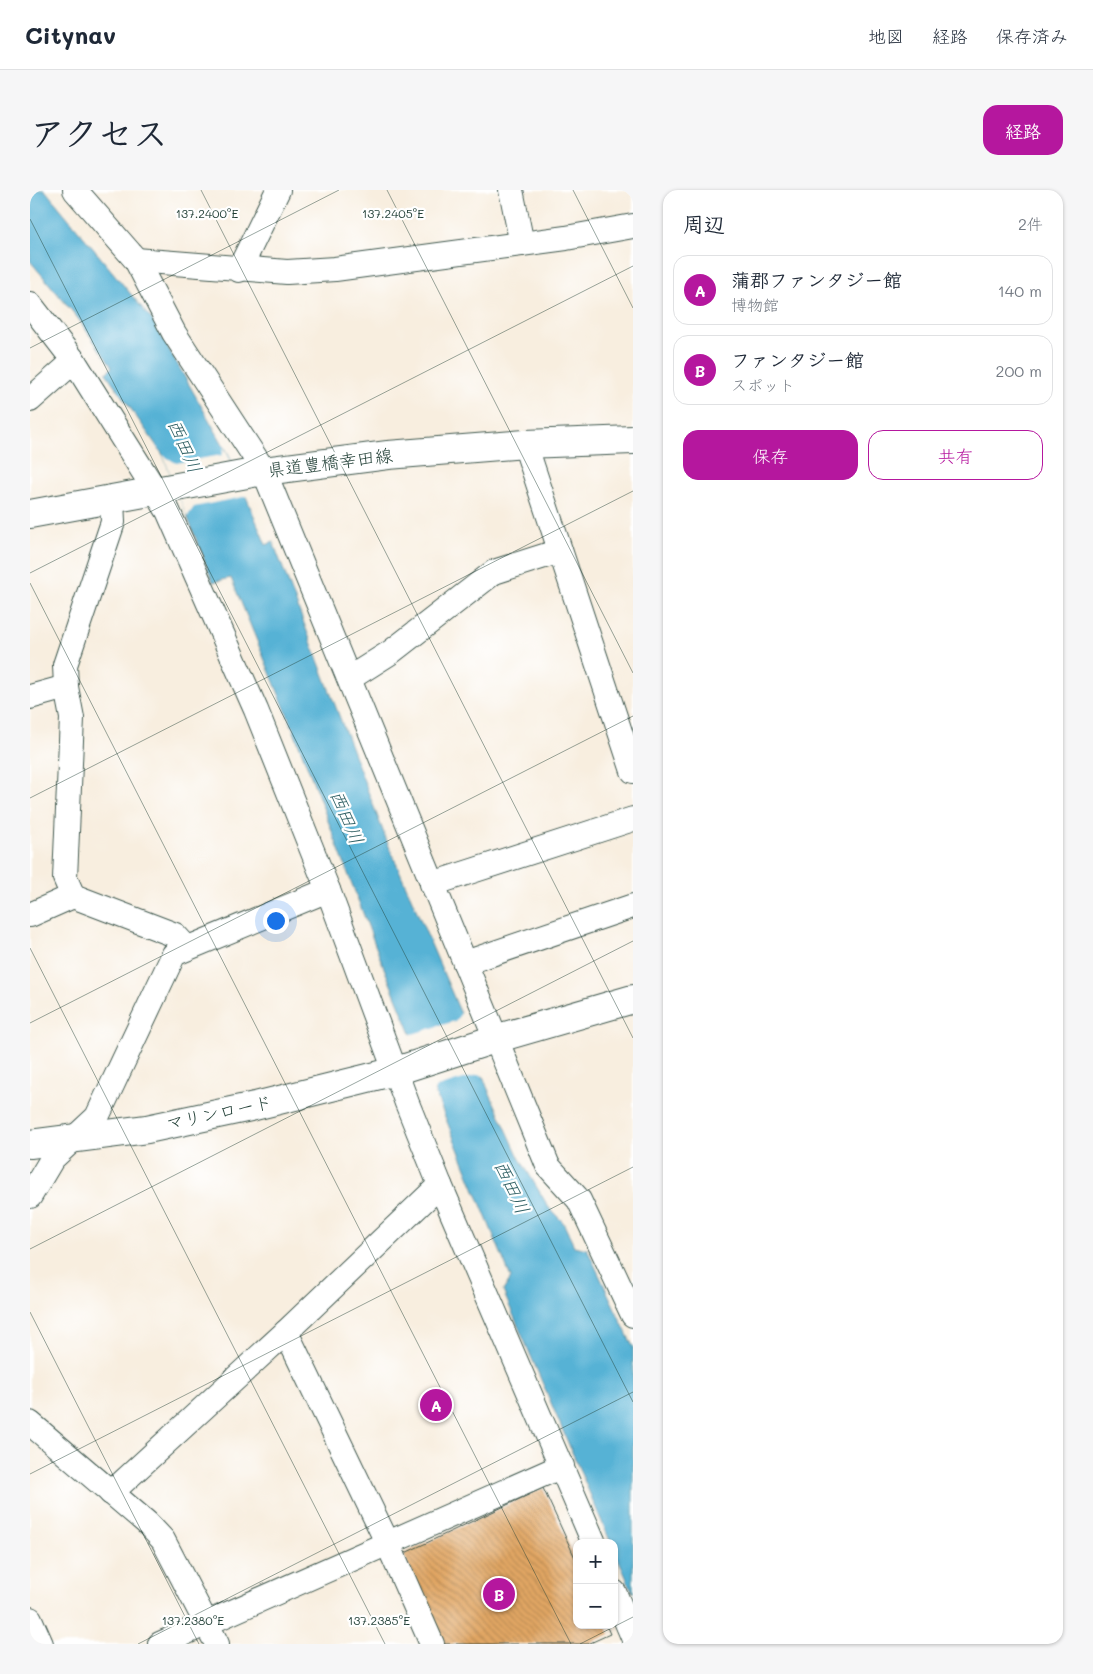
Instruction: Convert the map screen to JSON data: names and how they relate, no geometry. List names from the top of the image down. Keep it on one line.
{"streets":{"street":["県道豊橋幸田線","マリンロード"]},"water":["西田川"],"page":{"header":"Citynav","nav":["地図","経路","保存済み"],"title":"アクセス","buttons":["経路",["保存","共有"]],"heading":["周辺","2件"],"list":[{"mark":"A","name":"蒲郡ファンタジー館","note":"博物館","value":"140 m"},{"mark":"B","name":"ファンタジー館","note":"スポット","value":"200 m"}],"pins":["A","B"],"map_buttons":["+","−"]},"coordinates":["137.2400°E","137.2405°E","137.2380°E","137.2385°E"]}
